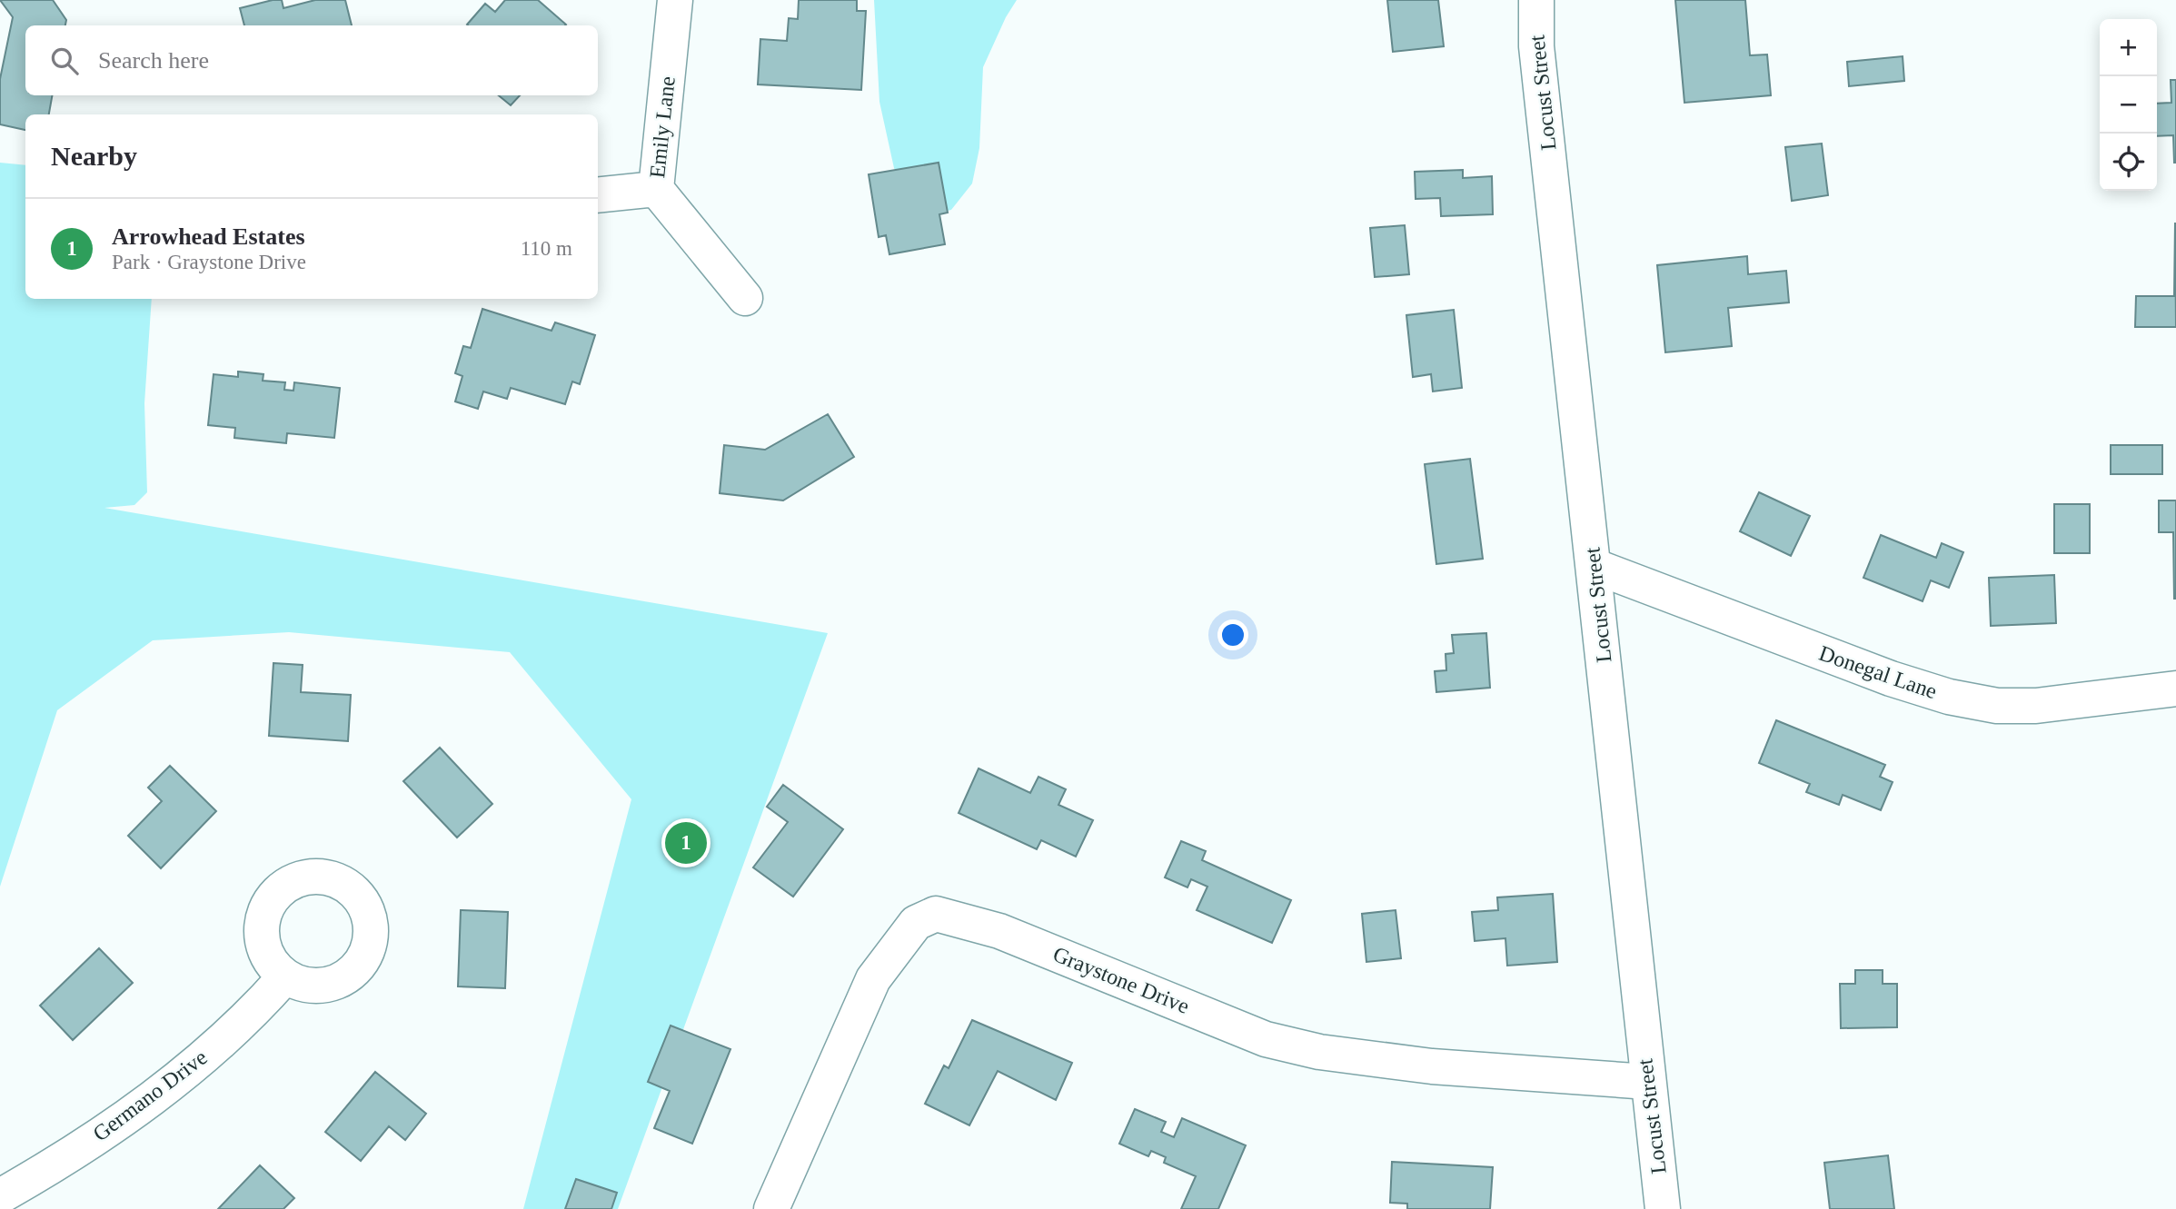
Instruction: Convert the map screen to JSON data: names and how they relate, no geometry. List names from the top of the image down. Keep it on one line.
{"streets":{"street":["Locust Street","Emily Lane","Donegal Lane","Graystone Drive","Germano Drive"]},"crossings":[["Locust Street","Donegal Lane"],["Locust Street","Graystone Drive"]],"page":{"map_buttons":["+","−"],"search":"Search here","heading":"Nearby","list":[{"mark":"1","name":"Arrowhead Estates","note":"Park · Graystone Drive","value":"110 m"}],"pins":"1"}}
